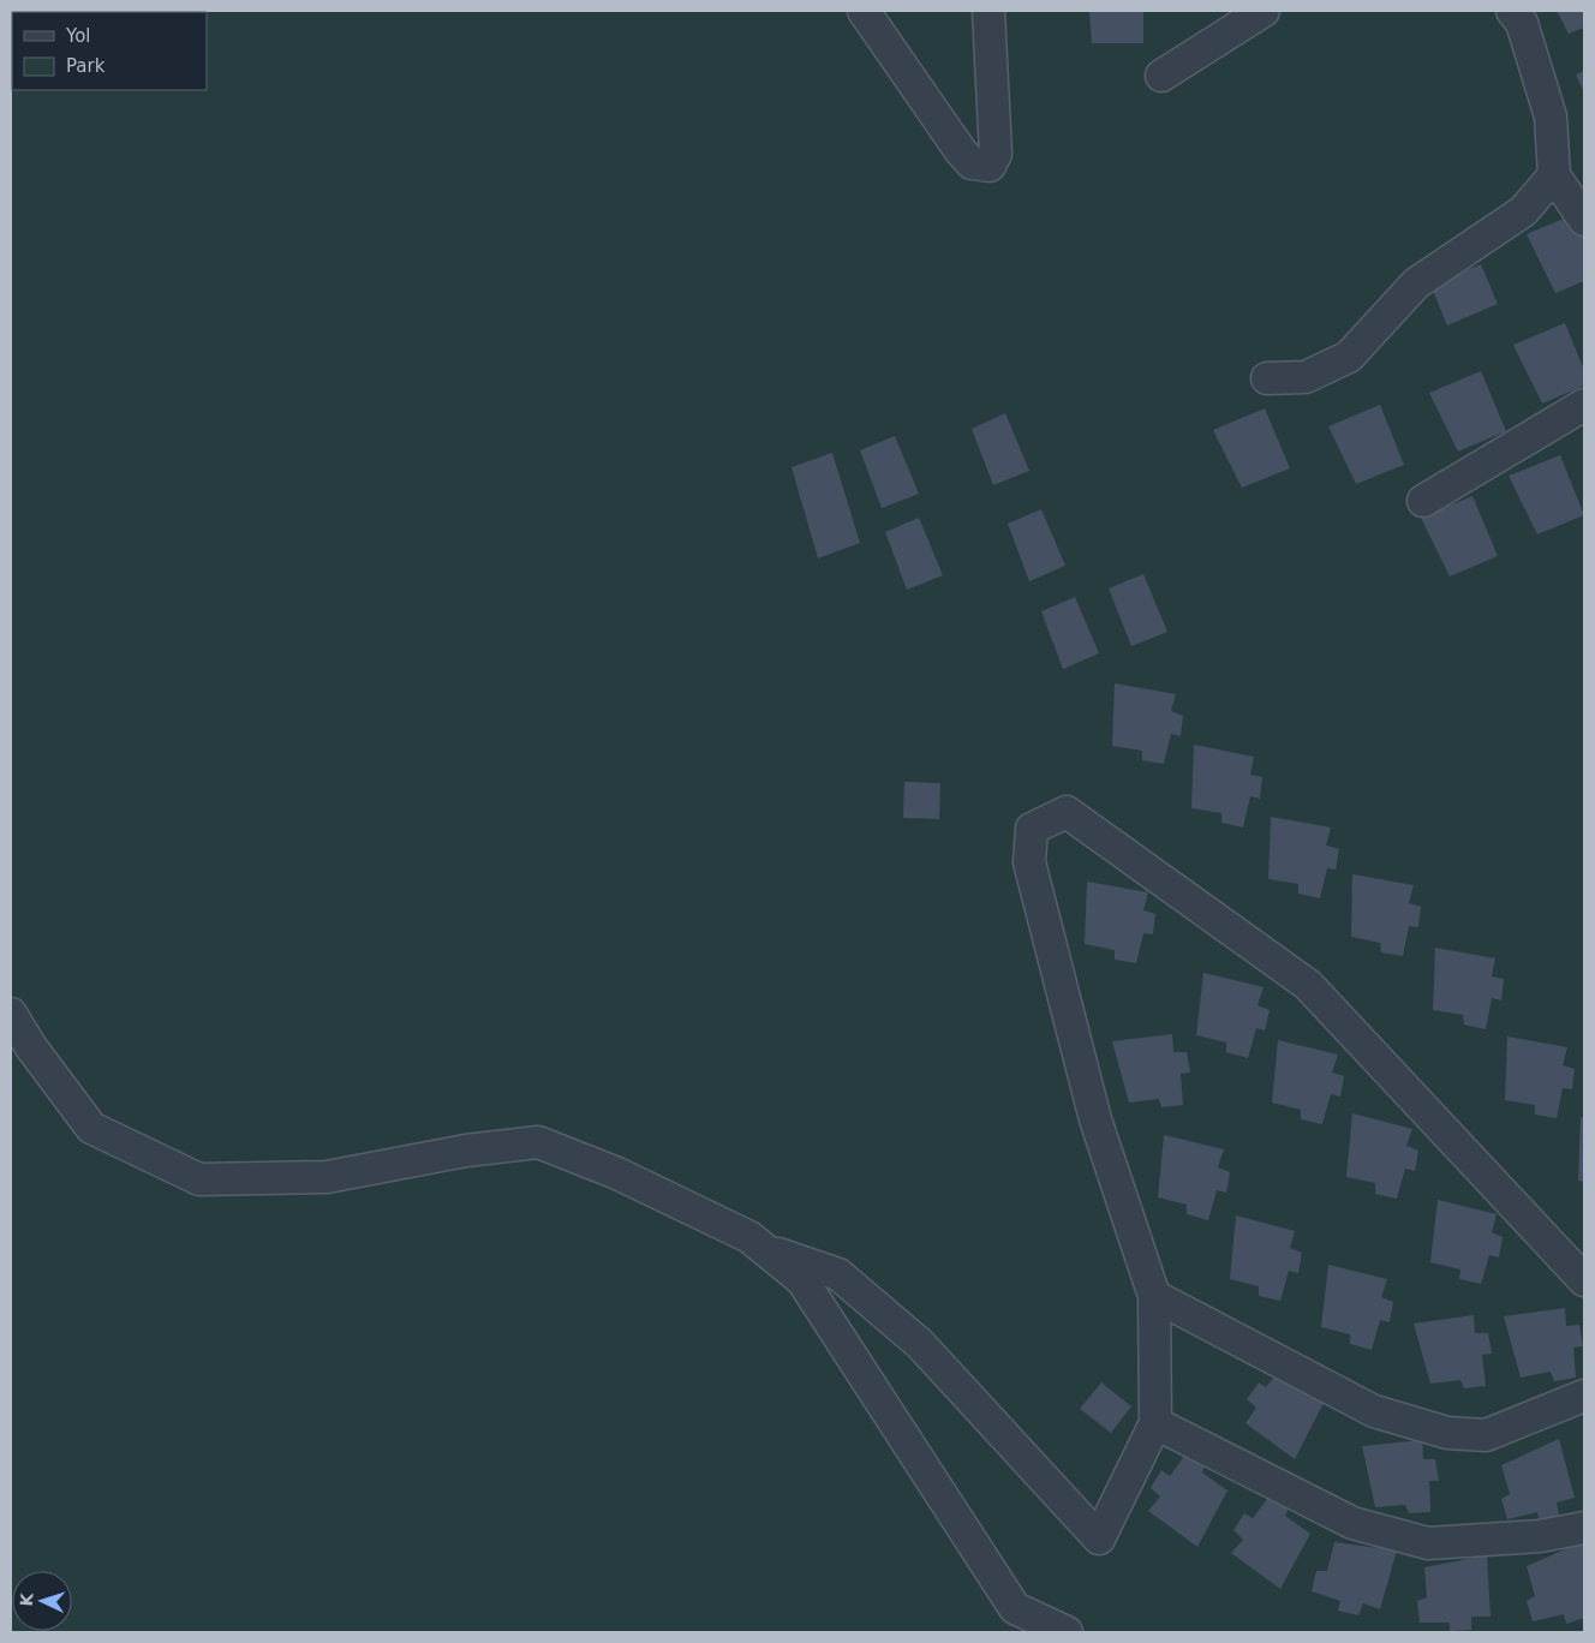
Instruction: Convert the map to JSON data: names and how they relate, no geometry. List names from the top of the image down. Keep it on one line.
{"legend":["Yol","Park"],"north":"left"}
